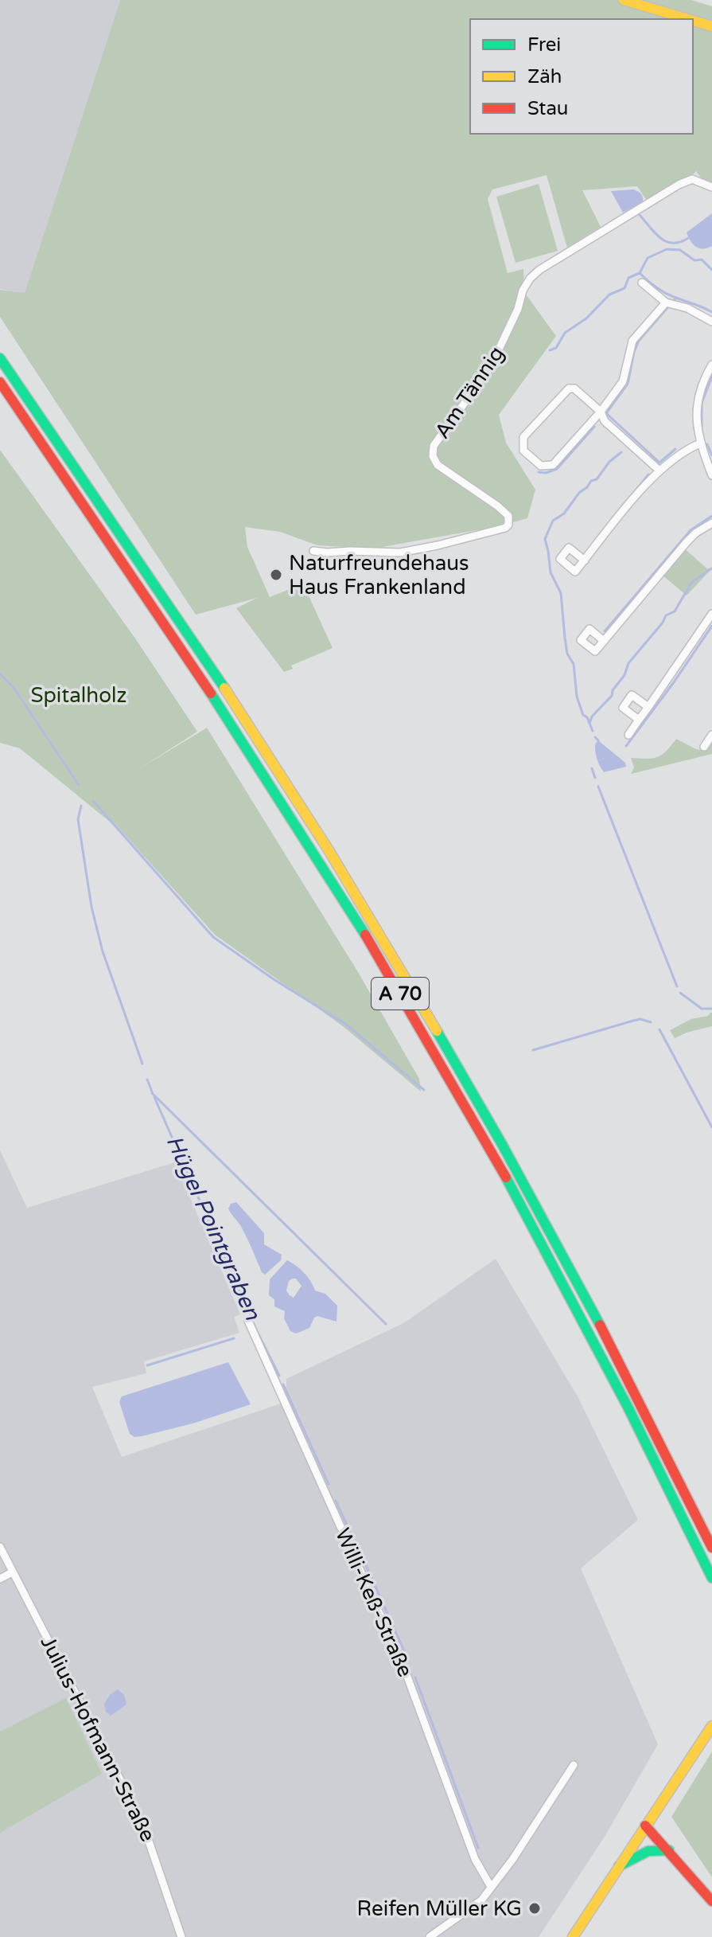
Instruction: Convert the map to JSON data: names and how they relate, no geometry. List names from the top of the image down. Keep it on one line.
{"streets":{"main road":["A 70"],"street":["Am Tännig","Willi-Keß-Straße","Julius-Hofmann-Straße"]},"water":["Hügel Pointgraben"],"parks":["Spitalholz"],"places":["Naturfreundehaus Haus Frankenland","Reifen Müller KG"],"legend":["Frei","Zäh","Stau"]}
